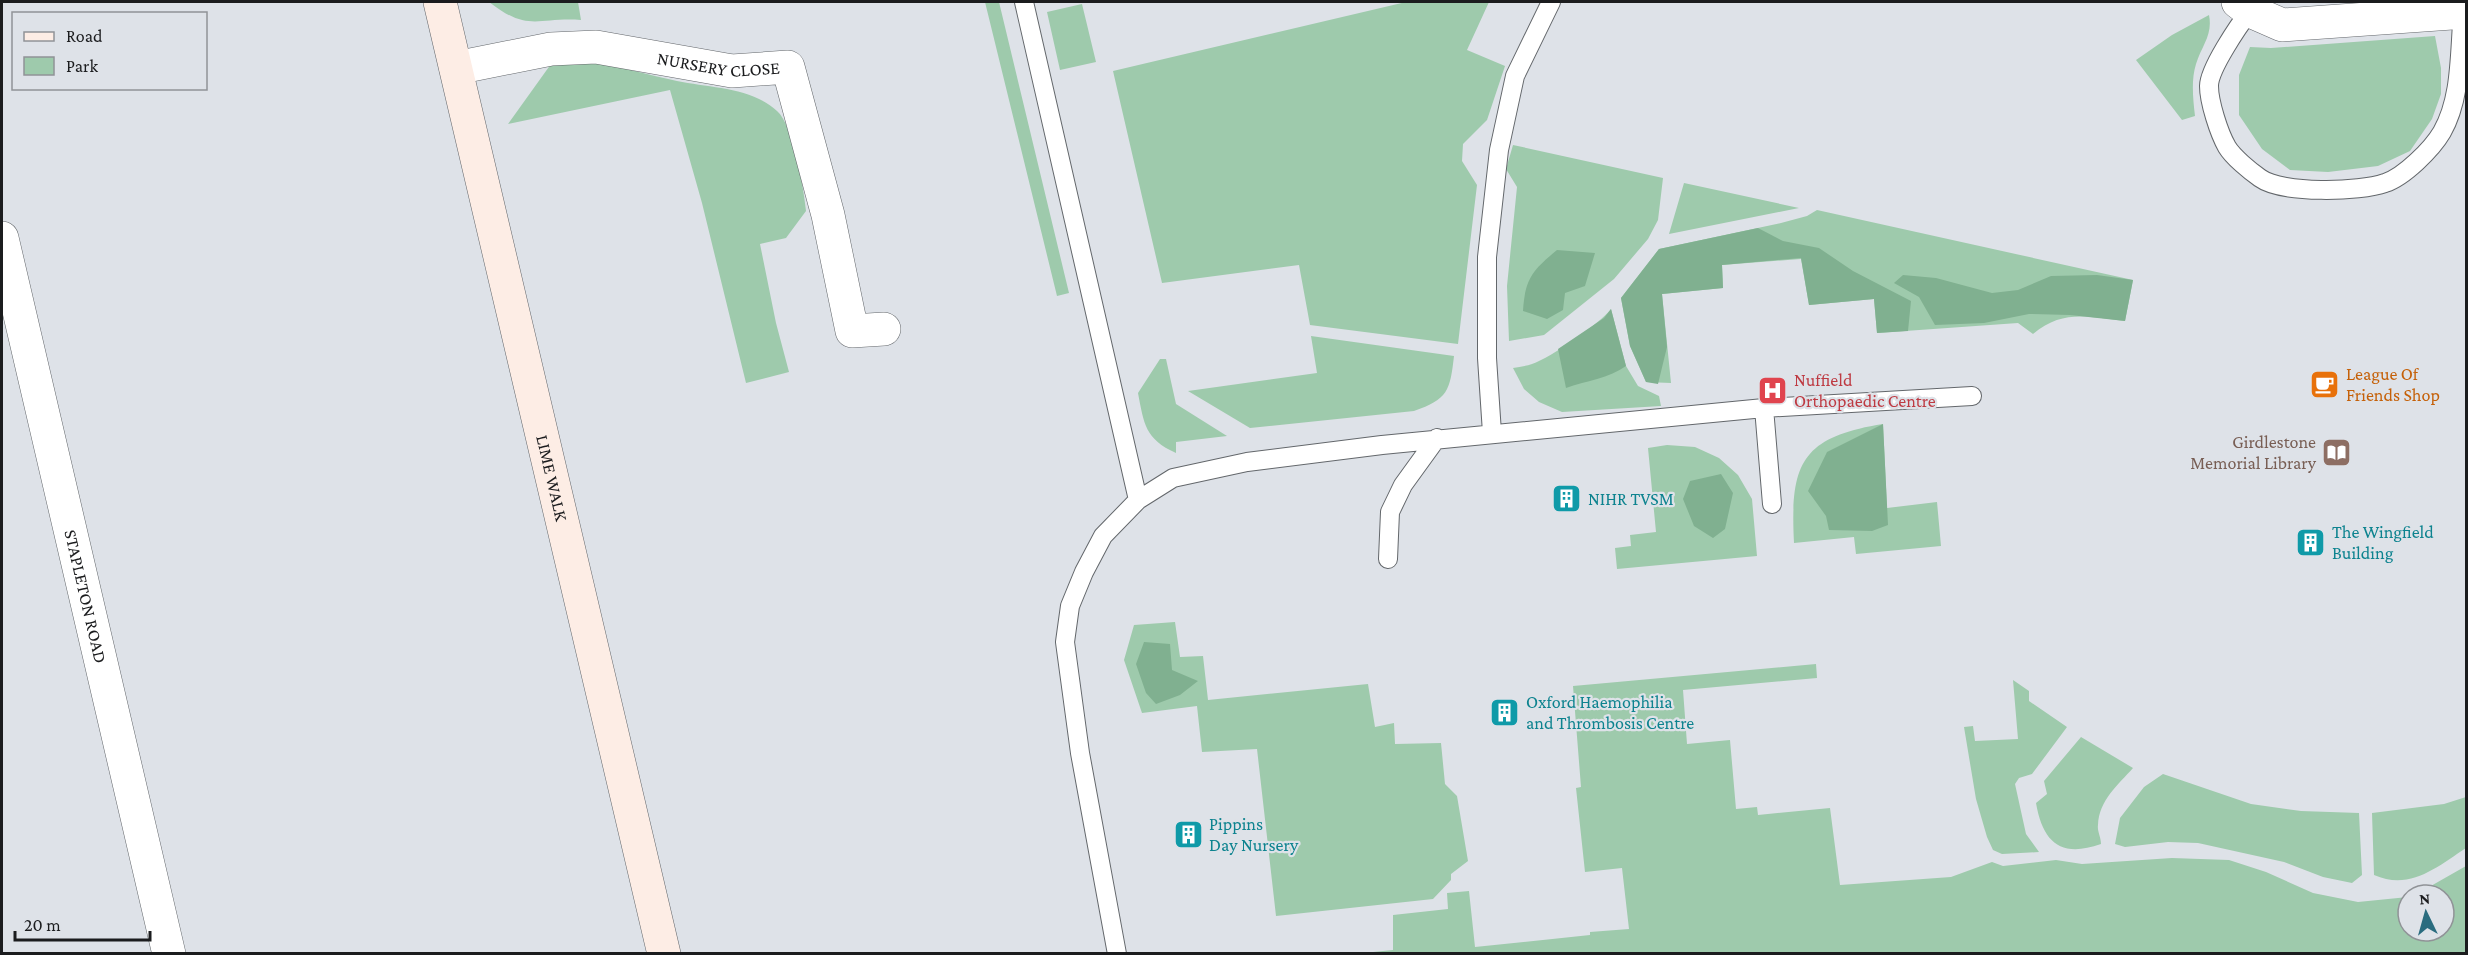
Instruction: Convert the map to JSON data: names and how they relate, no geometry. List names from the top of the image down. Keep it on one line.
{"streets":{"street":["NURSERY CLOSE","LIME WALK","STAPLETON ROAD"]},"crossings":[["NURSERY CLOSE","LIME WALK"]],"places":{"cafe":["League Of Friends Shop"],"hospital":["Nuffield Orthopaedic Centre"],"library":["Girdlestone Memorial Library"],"building":["NIHR TVSM","The Wingfield Building","Oxford Haemophilia and Thrombosis Centre","Pippins Day Nursery"]},"legend":["Road","Park"],"scale_bar":"20 m","north":"top"}
